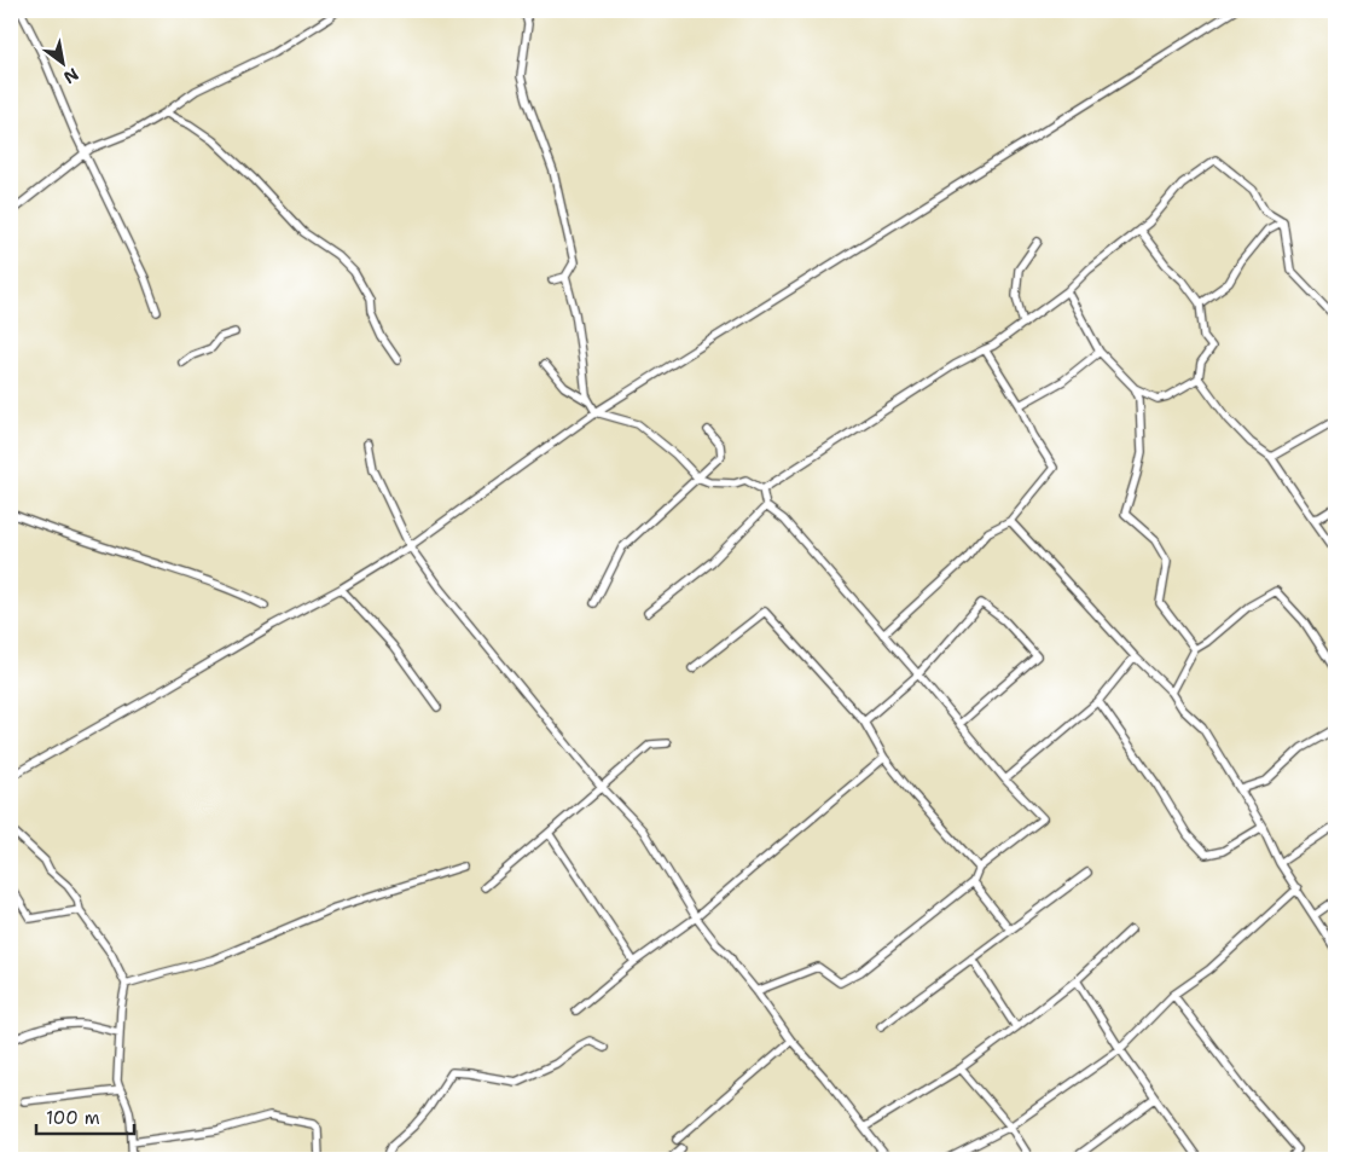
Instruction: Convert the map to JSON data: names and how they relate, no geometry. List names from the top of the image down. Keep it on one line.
{"scale_bar":"100 m","north":"bottom right"}
